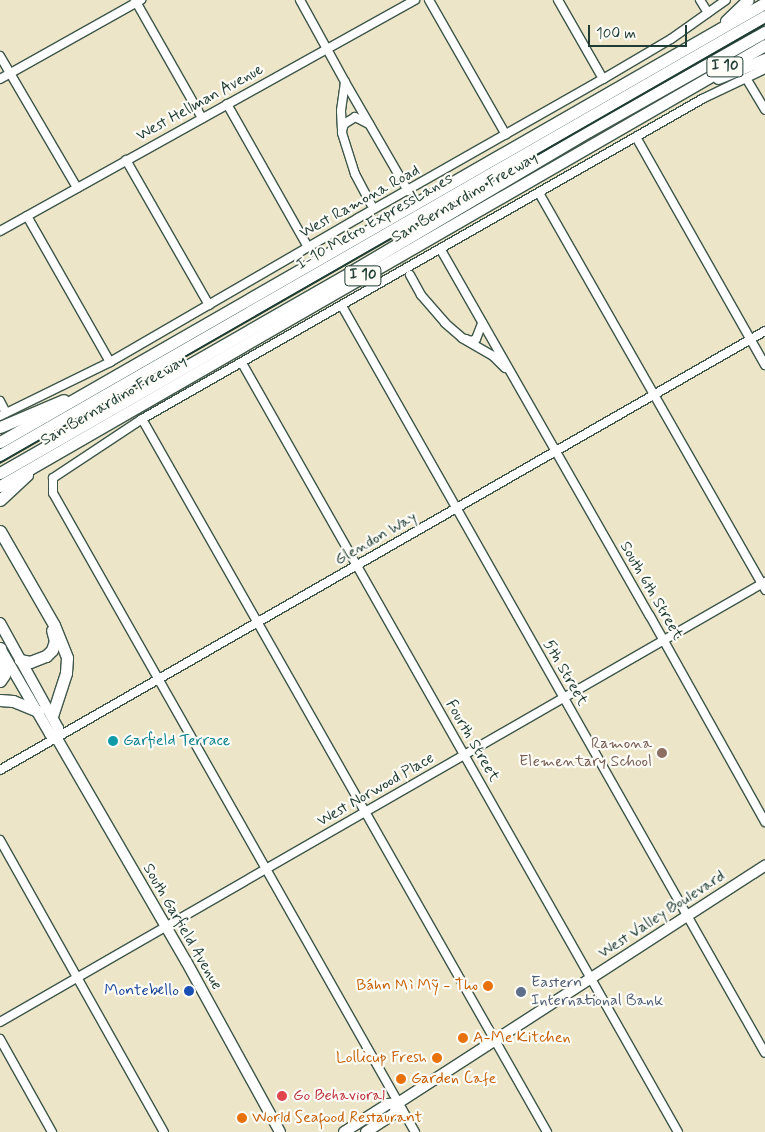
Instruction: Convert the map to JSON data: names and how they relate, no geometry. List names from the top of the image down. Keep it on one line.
{"streets":{"highway":["I 10","San Bernardino Freeway","I-10 Metro ExpressLanes"],"main road":["West Valley Boulevard","South Garfield Avenue"],"street":["West Hellman Avenue","West Ramona Road","Glendon Way","South 6th Street","5th Street","Fourth Street","West Norwood Place"]},"crossings":[["Glendon Way","South 6th Street"],["Glendon Way","5th Street"],["Glendon Way","Fourth Street"],["Glendon Way","South Garfield Avenue"],["South 6th Street","West Norwood Place"],["5th Street","West Norwood Place"],["5th Street","West Valley Boulevard"],["Fourth Street","West Norwood Place"],["Fourth Street","West Valley Boulevard"],["West Norwood Place","South Garfield Avenue"]],"places":["Garfield Terrace","Ramona Elementary School","Báhn Mì Mỹ - Tho","Montebello","Eastern International Bank","A-Me Kitchen","Lollicup Fresh","Garden Cafe","Go Behavioral","World Seafood Restaurant"],"scale_bar":"100 m"}
